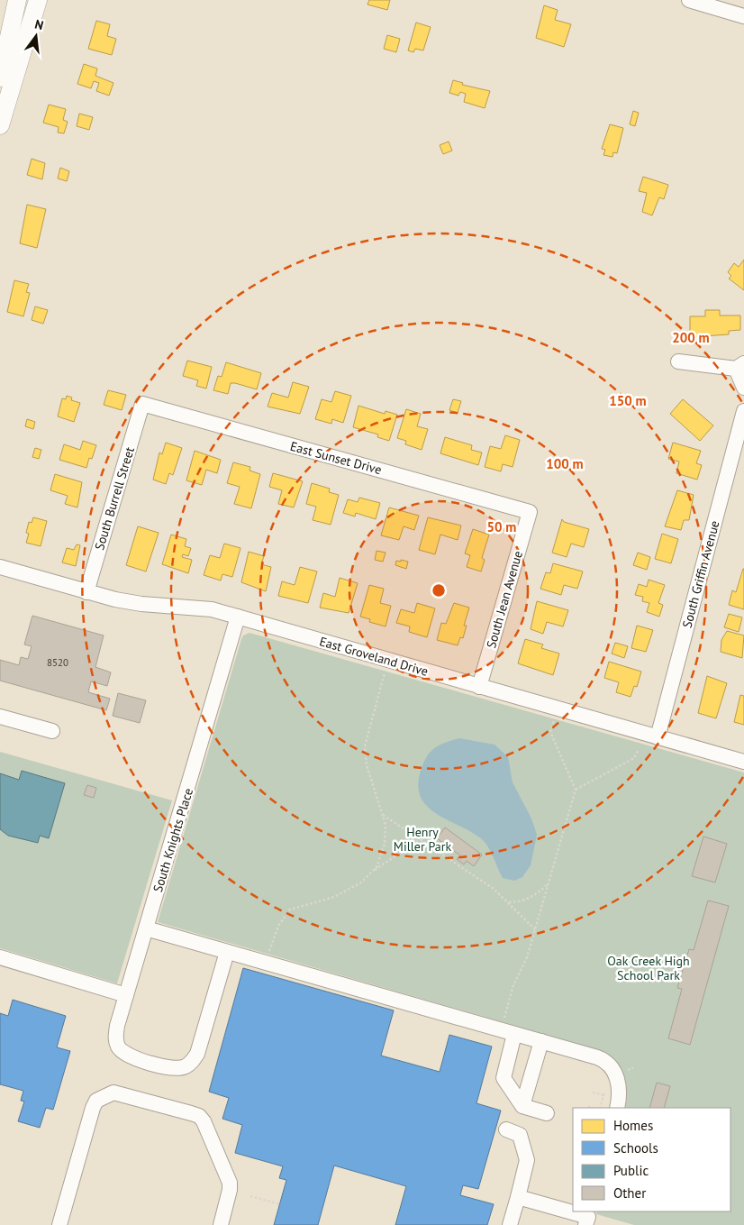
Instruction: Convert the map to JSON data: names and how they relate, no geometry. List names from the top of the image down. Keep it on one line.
{"streets":{"street":["East Sunset Drive","South Burrell Street","South Griffin Avenue","South Jean Avenue","East Groveland Drive","South Knights Place"]},"crossings":[["East Sunset Drive","South Burrell Street"],["East Sunset Drive","South Jean Avenue"],["South Burrell Street","East Groveland Drive"],["South Griffin Avenue","East Groveland Drive"],["South Jean Avenue","East Groveland Drive"],["East Groveland Drive","South Knights Place"]],"parks":["Henry Miller Park","Oak Creek High School Park"],"house_numbers":["8520"],"legend":["Homes","Schools","Public","Other"],"north":"top","rings":["200 m","150 m","100 m","50 m"]}
